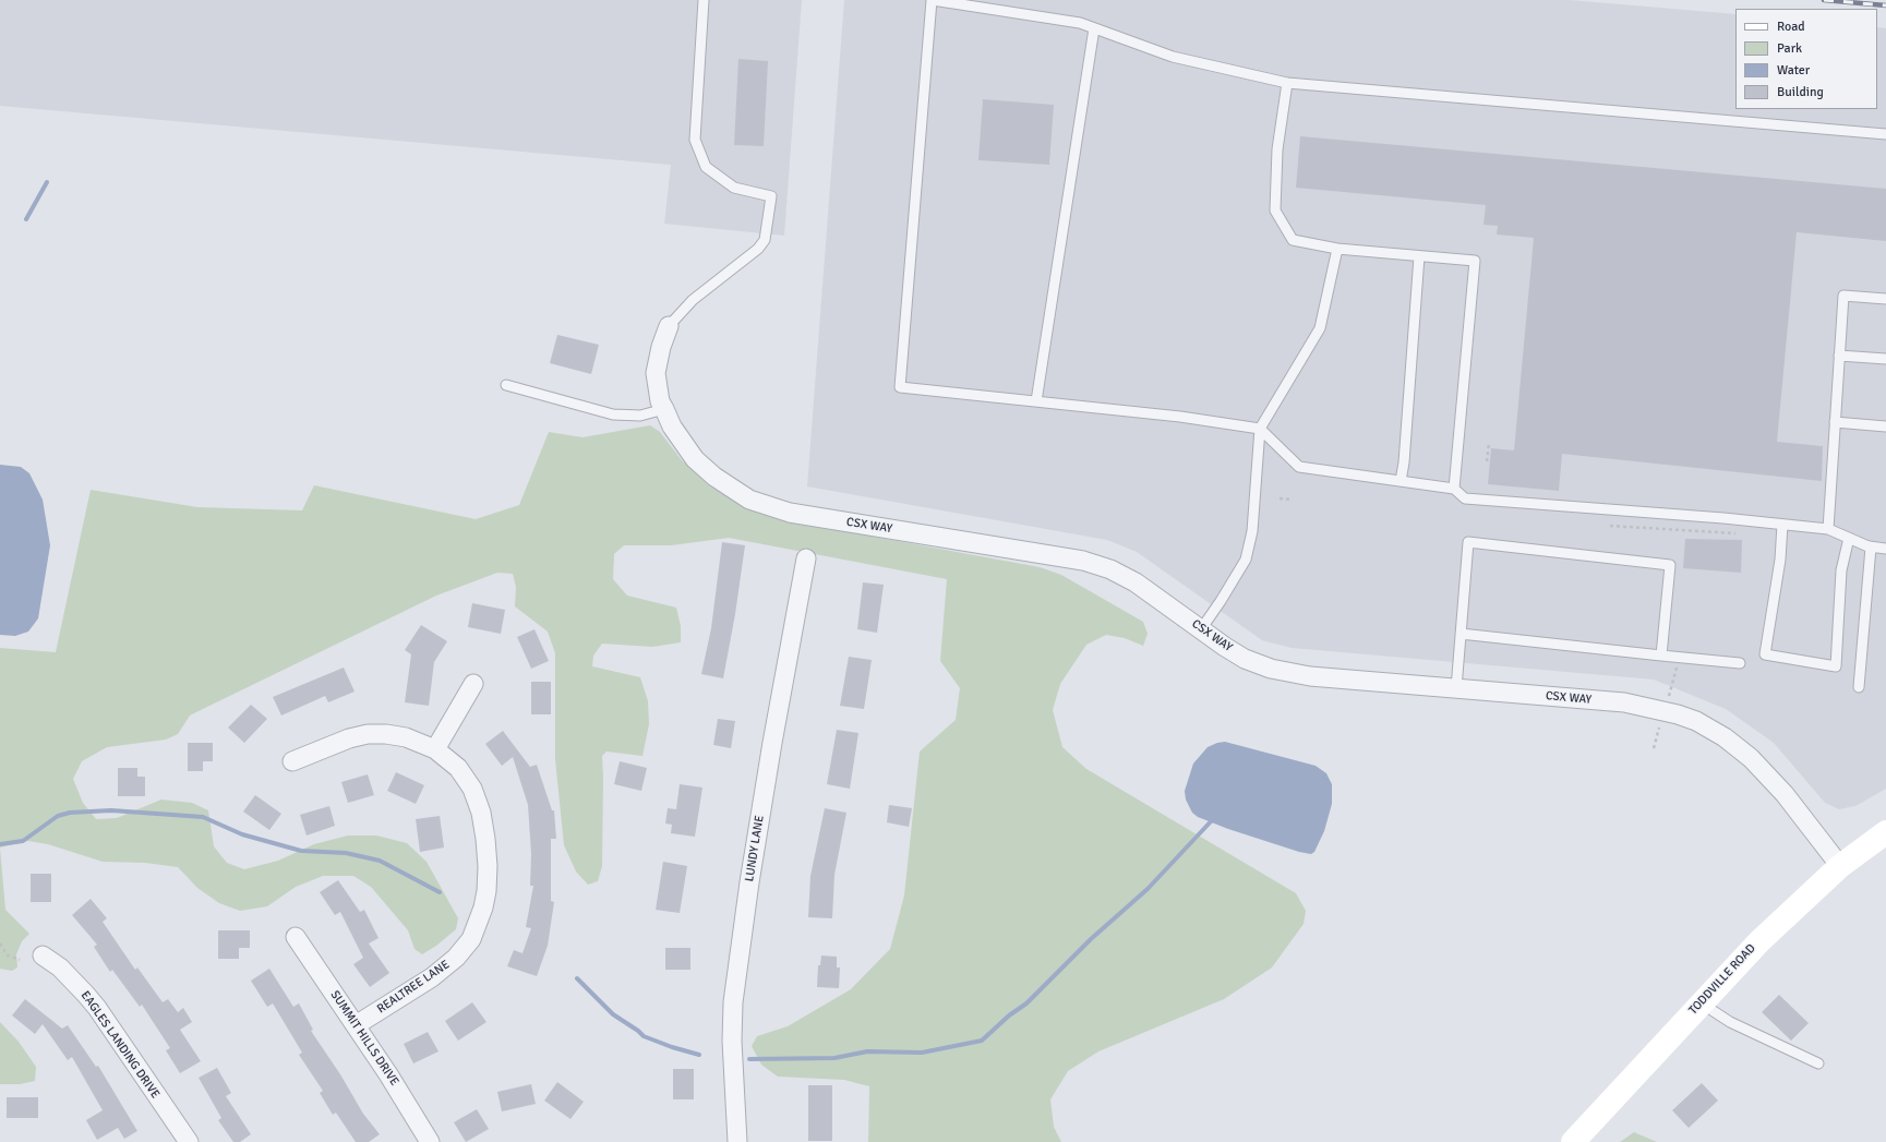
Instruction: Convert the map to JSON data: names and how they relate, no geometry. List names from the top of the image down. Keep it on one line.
{"streets":{"street":["CSX WAY","LUNDY LANE","TODDVILLE ROAD","REALTREE LANE","SUMMIT HILLS DRIVE","EAGLES LANDING DRIVE"]},"crossings":[["CSX WAY","TODDVILLE ROAD"],["REALTREE LANE","SUMMIT HILLS DRIVE"]],"legend":["Road","Park","Water","Building"]}
